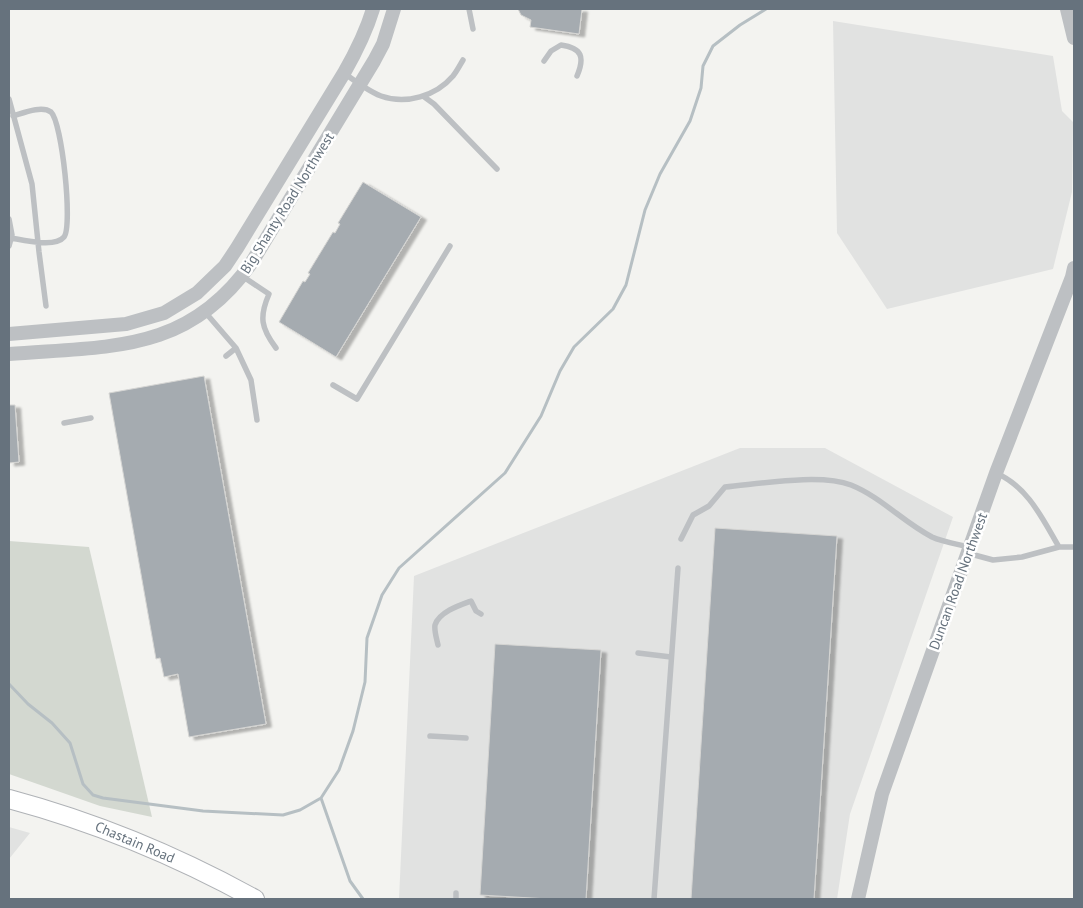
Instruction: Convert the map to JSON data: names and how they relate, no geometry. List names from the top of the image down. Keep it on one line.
{"streets":{"main road":["Chastain Road"],"street":["Big Shanty Road Northwest","Duncan Road Northwest"]}}
